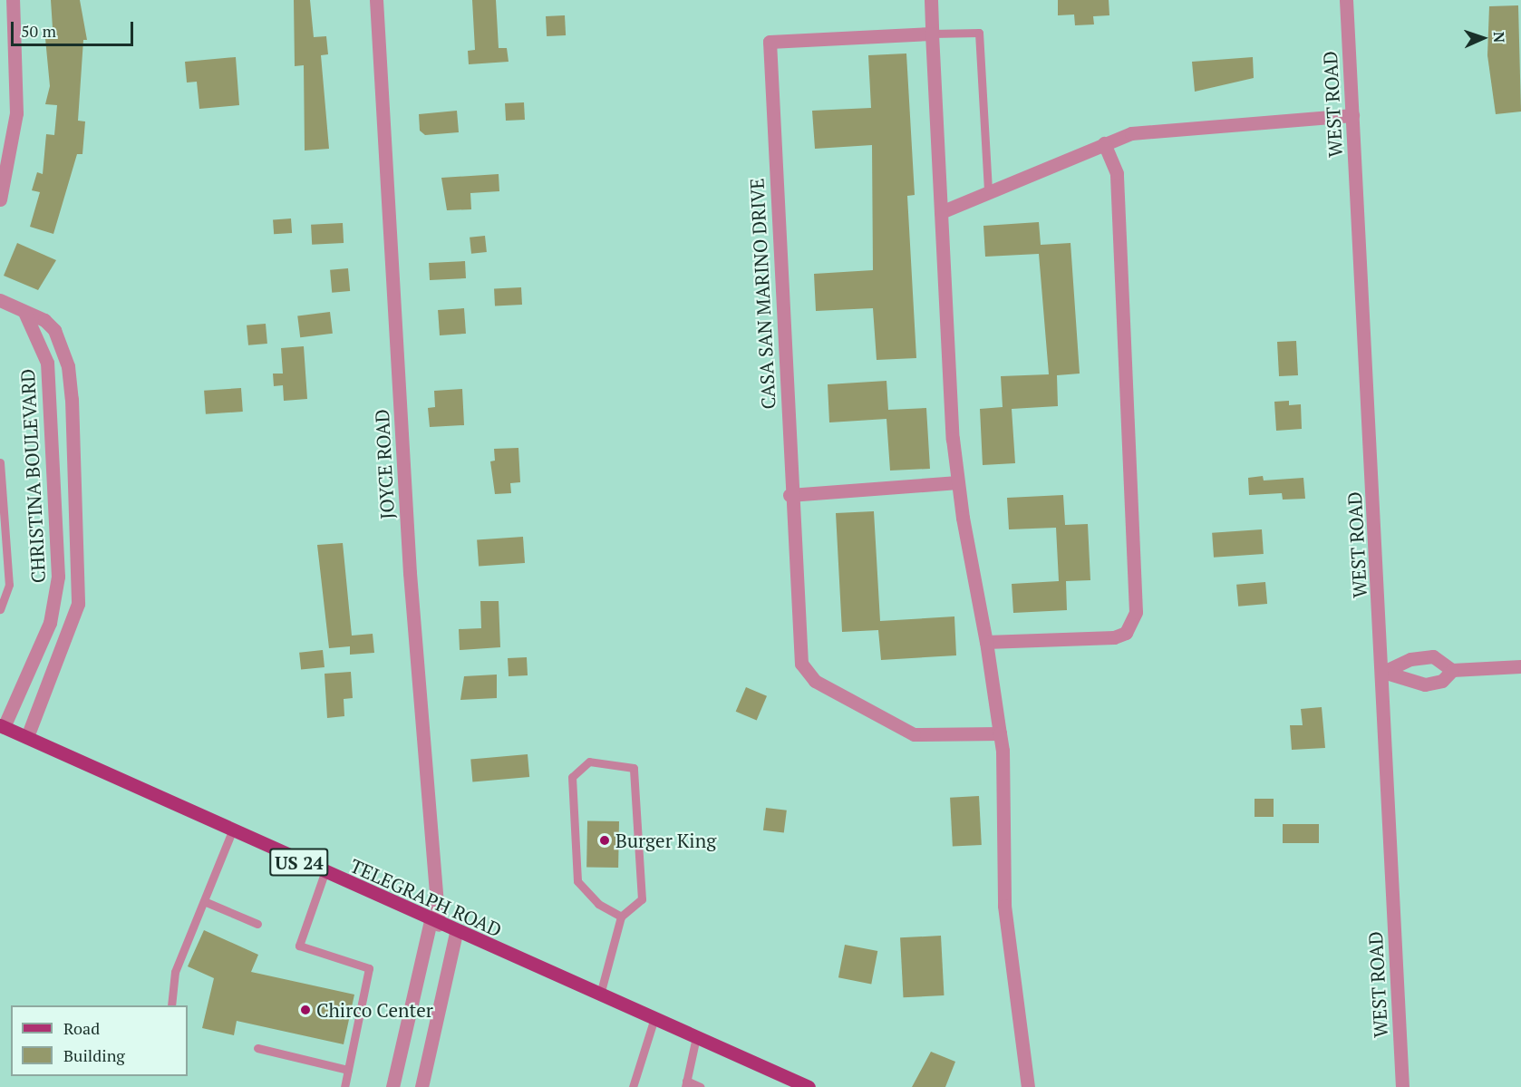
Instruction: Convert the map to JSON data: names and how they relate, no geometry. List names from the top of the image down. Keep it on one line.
{"streets":{"main road":["US 24","TELEGRAPH ROAD"],"street":["WEST ROAD","CASA SAN MARINO DRIVE","JOYCE ROAD","CHRISTINA BOULEVARD"]},"crossings":[["JOYCE ROAD","TELEGRAPH ROAD"],["CHRISTINA BOULEVARD","TELEGRAPH ROAD"]],"places":["Burger King","Chirco Center"],"legend":["Road","Building"],"scale_bar":"50 m","north":"right"}
